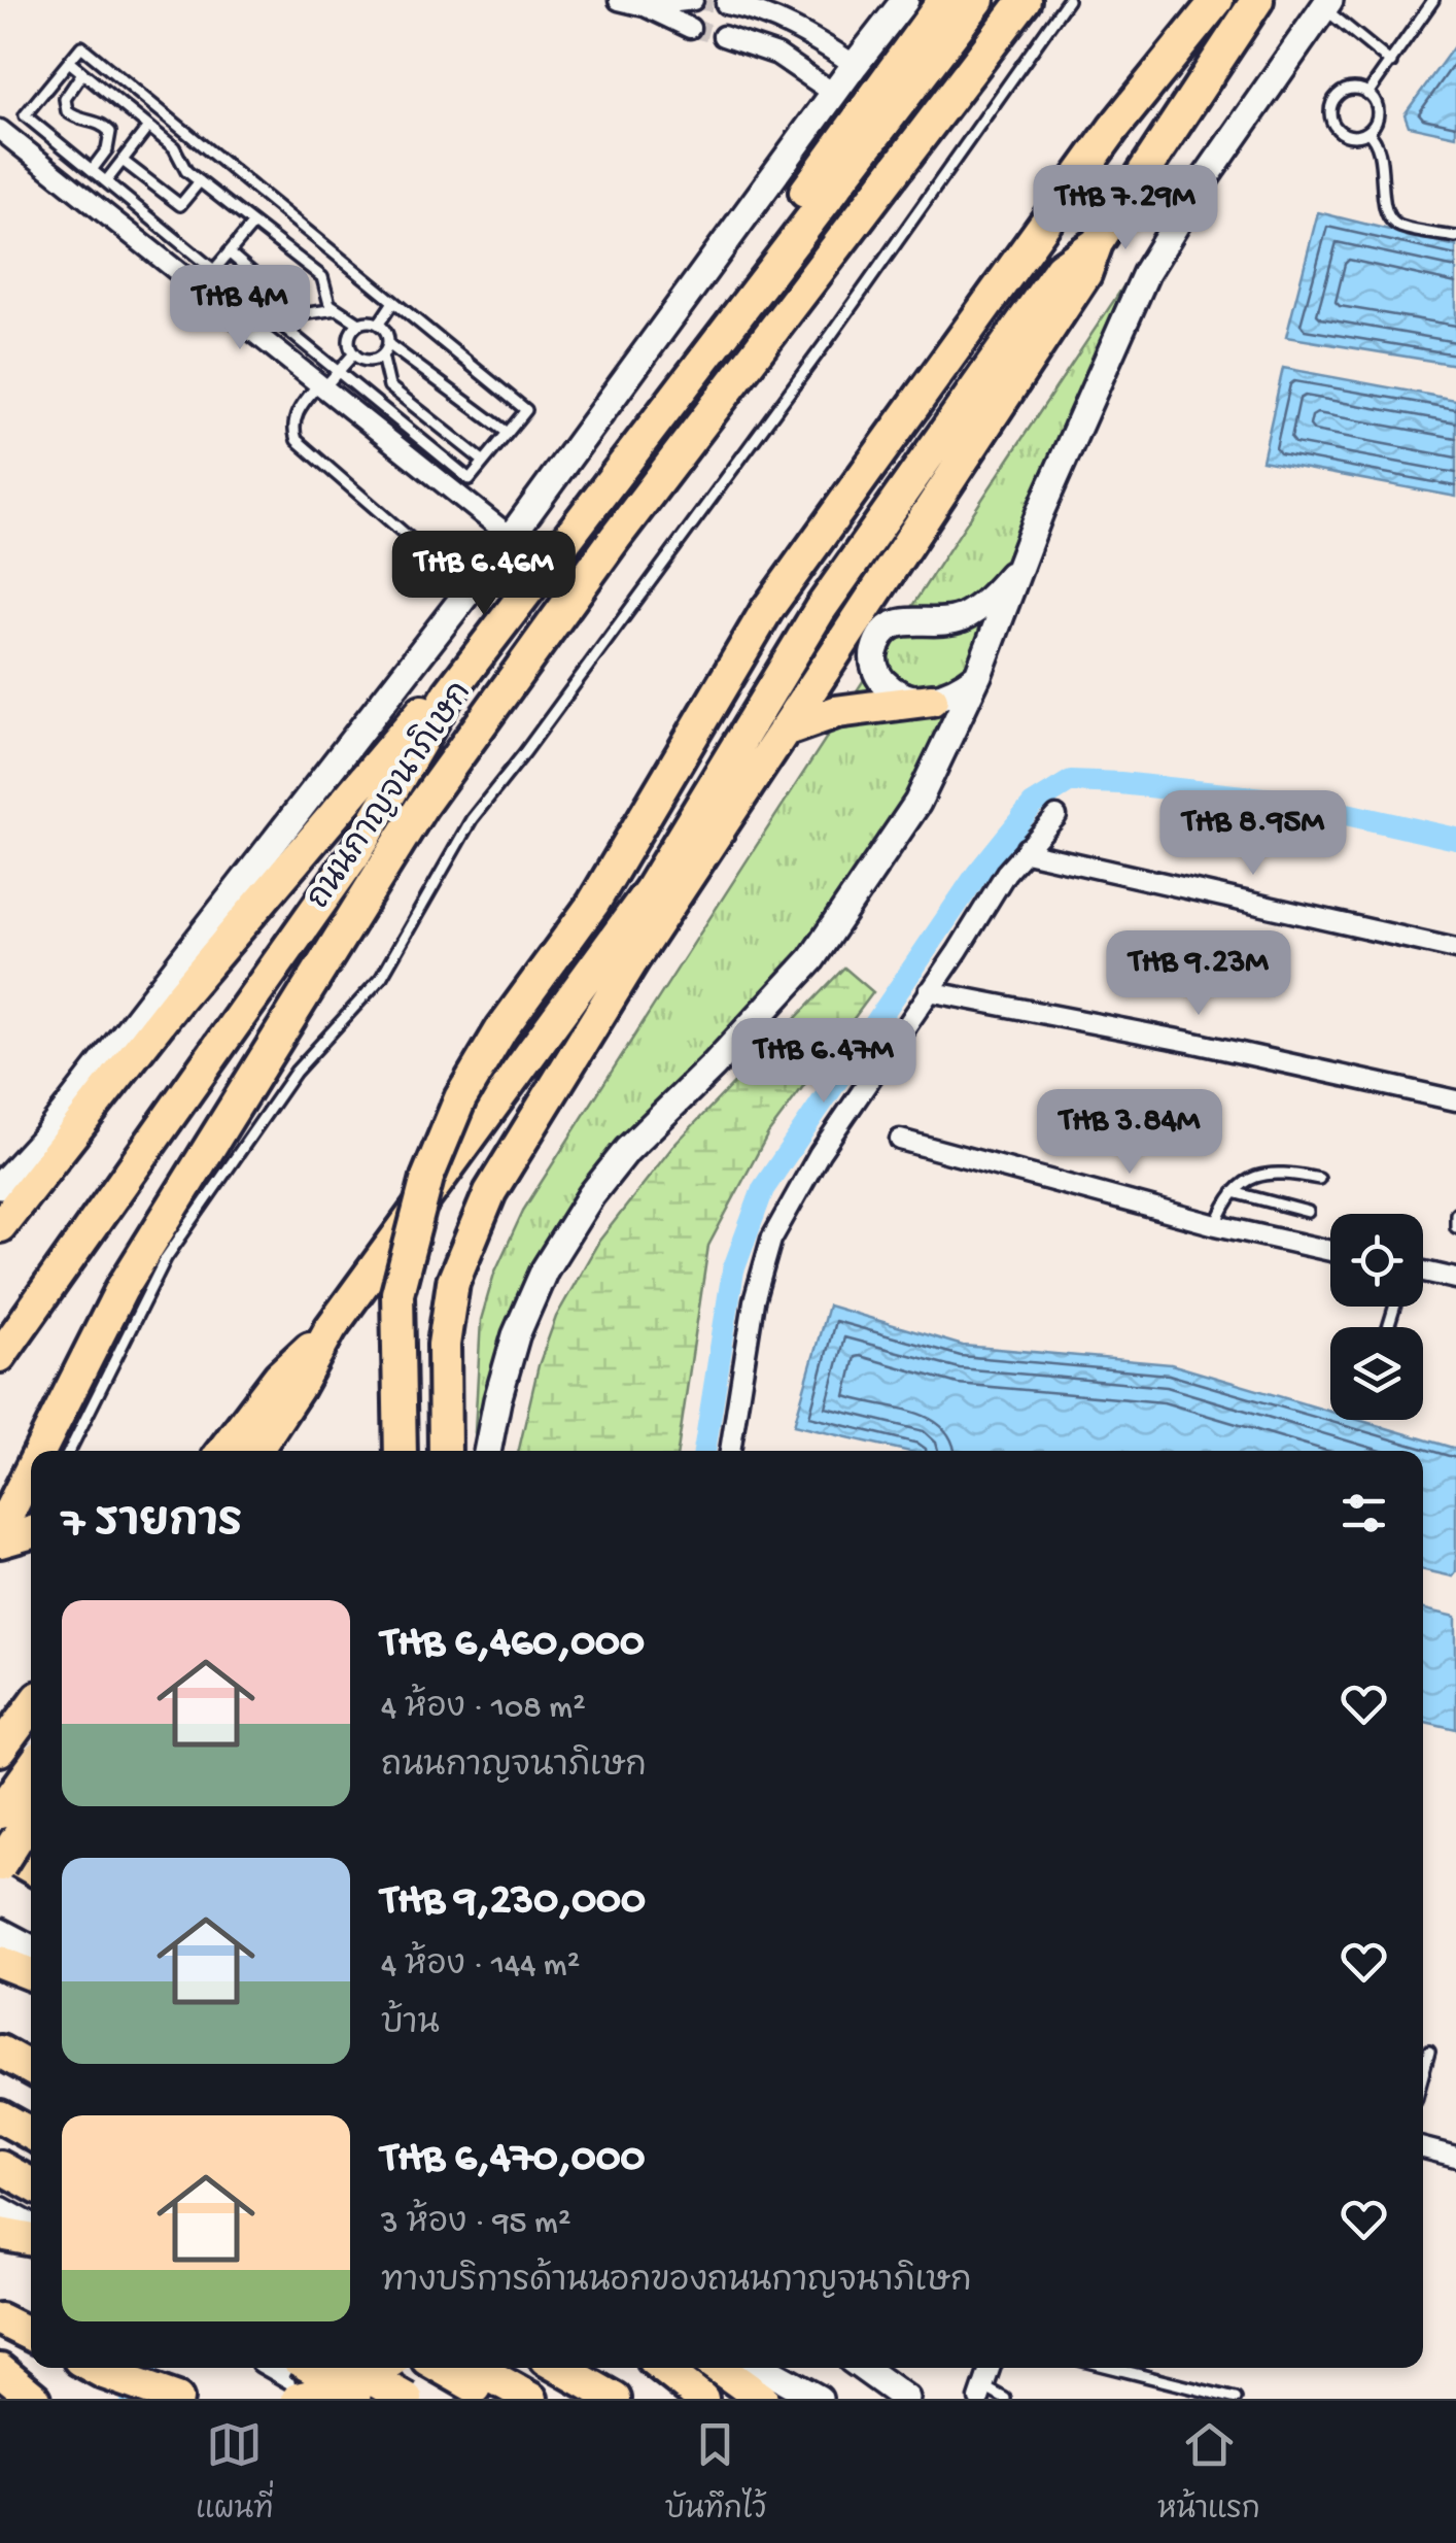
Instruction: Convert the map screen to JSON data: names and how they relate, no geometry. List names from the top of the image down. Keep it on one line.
{"streets":{"highway":["ถนนกาญจนาภิเษก"]},"page":{"price":["THB 7.29M","THB 4M","THB 6.46M","THB 8.95M","THB 9.23M","THB 6.47M","THB 3.84M"],"heading":"7 รายการ","list":[{"name":"THB 6,460,000","note":"4 ห้อง · 108 m² · ถนนกาญจนาภิเษก"},{"name":"THB 9,230,000","note":"4 ห้อง · 144 m² · บ้าน"},{"name":"THB 6,470,000","note":"3 ห้อง · 95 m² · ทางบริการด้านนอกของถนนกาญจนาภิเษก"}],"tabs":["แผนที่","บันทึกไว้","หน้าแรก"]}}
